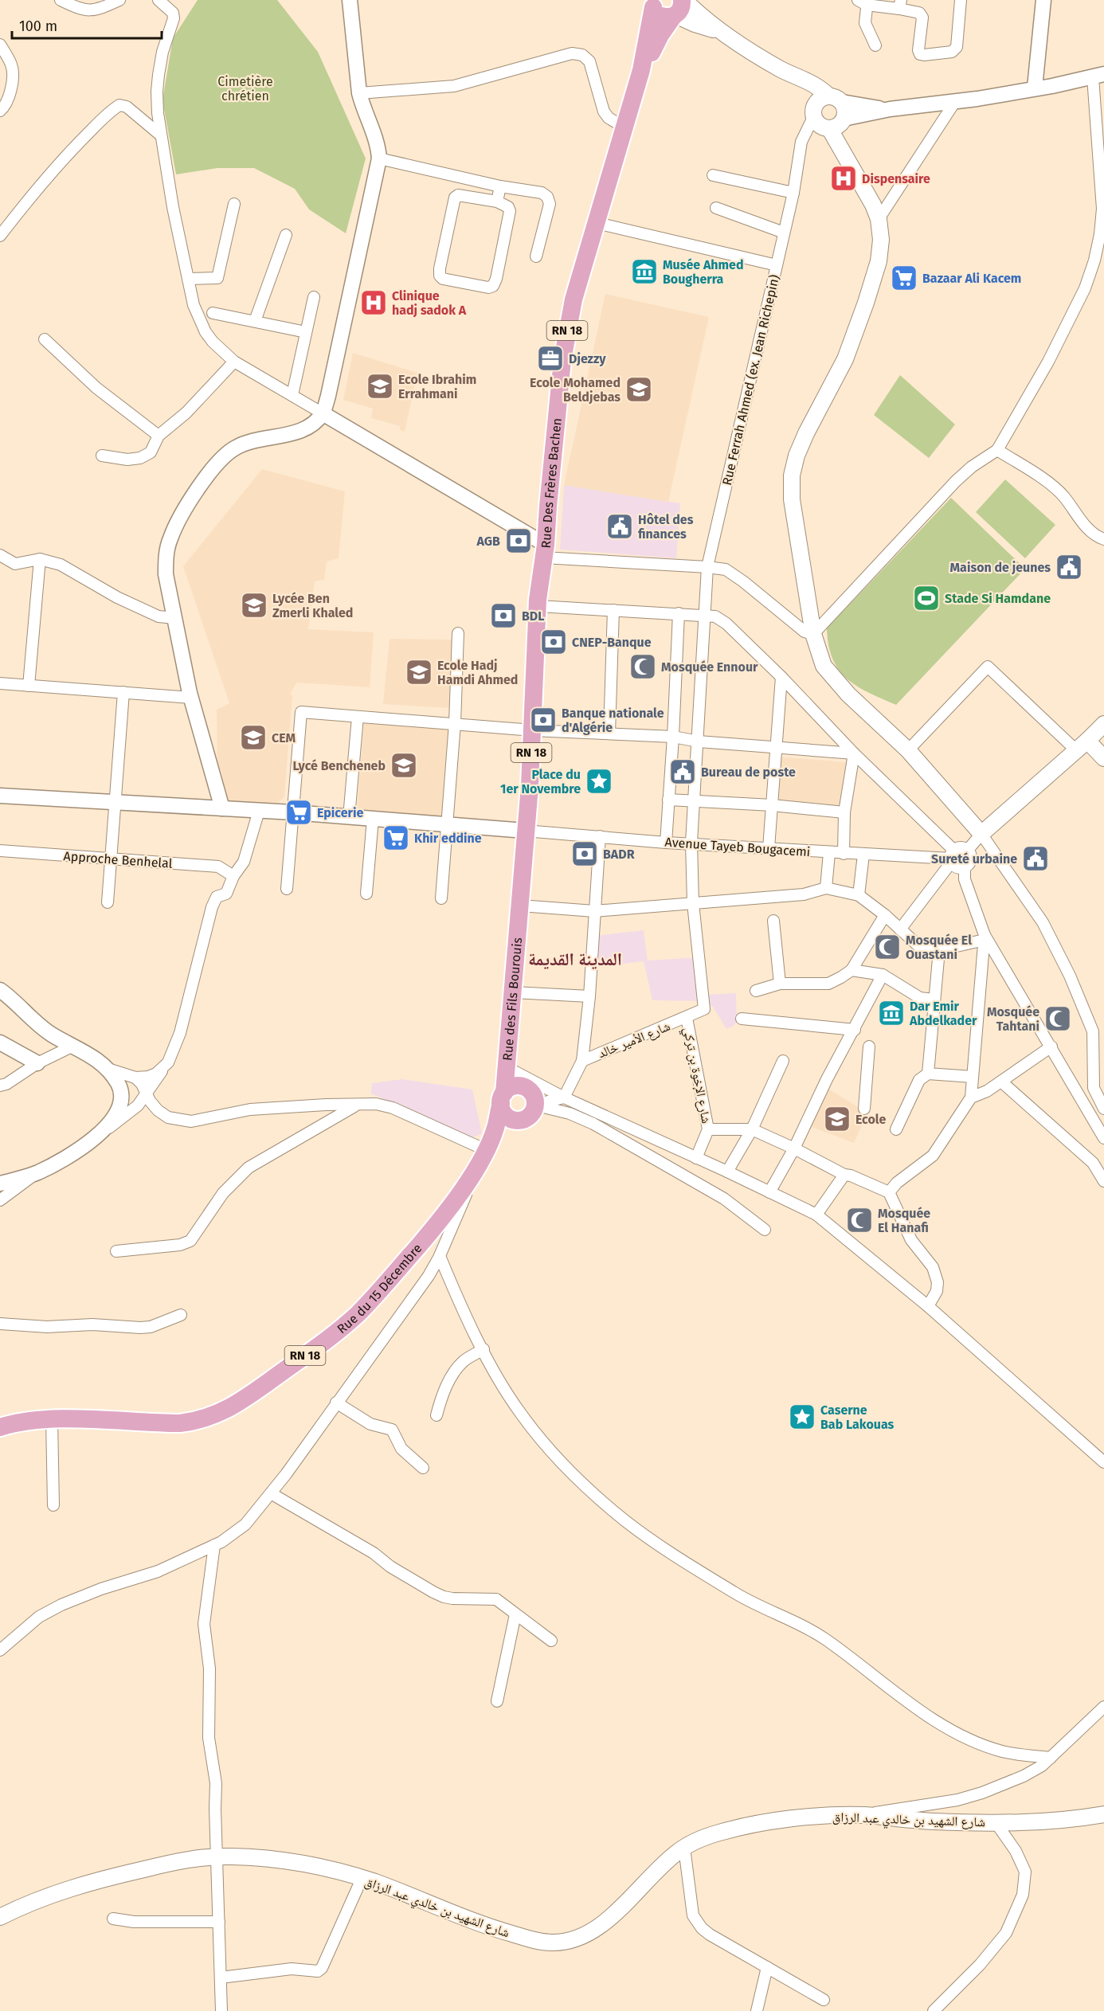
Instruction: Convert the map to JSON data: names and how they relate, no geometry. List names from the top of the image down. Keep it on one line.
{"streets":{"main road":["RN 18","Rue Des Frères Bachen","Rue des Fils Bourouis","Rue du 15 Décembre","شارع الشهيد بن خالدي عبد الرزاق"],"street":["Rue Ferrah Ahmed (ex. Jean Richepin)","Avenue Tayeb Bougacemi","Approche Benhelal","شارع الأمير خالد","شارع الإخوة بن تركي"]},"crossings":[["Rue Ferrah Ahmed (ex. Jean Richepin)","Avenue Tayeb Bougacemi"],["Rue Ferrah Ahmed (ex. Jean Richepin)","شارع الأمير خالد"],["Rue Des Frères Bachen","Avenue Tayeb Bougacemi"],["Rue Des Frères Bachen","Rue des Fils Bourouis"],["Rue des Fils Bourouis","Rue du 15 Décembre"],["شارع الأمير خالد","شارع الإخوة بن تركي"]],"districts":["المدينة القديمة"],"parks":["Cimetière chrétien"],"places":{"hospital":["Dispensaire","Clinique hadj sadok A"],"museum":["Musée Ahmed Bougherra","Dar Emir Abdelkader"],"supermarket":["Bazaar Ali Kacem","Epicerie","Khir eddine"],"office":["Djezzy"],"school or university":["Ecole Ibrahim Errahmani","Ecole Mohamed Beldjebas","Lycée Ben Zmerli Khaled","Ecole Hadj Hamdi Ahmed","CEM","Lycé Bencheneb","Ecole"],"public building":["Hôtel des finances","Maison de jeunes","Bureau de poste","Sureté urbaine"],"bank":["AGB","BDL","CNEP-Banque","Banque nationale d'Algérie","BADR"],"sports":["Stade Si Hamdane"],"mosque":["Mosquée Ennour","Mosquée El Ouastani","Mosquée Tahtani","Mosquée El Hanafi"],"place":["Place du 1er Novembre","Caserne Bab Lakouas"]},"scale_bar":"100 m"}
